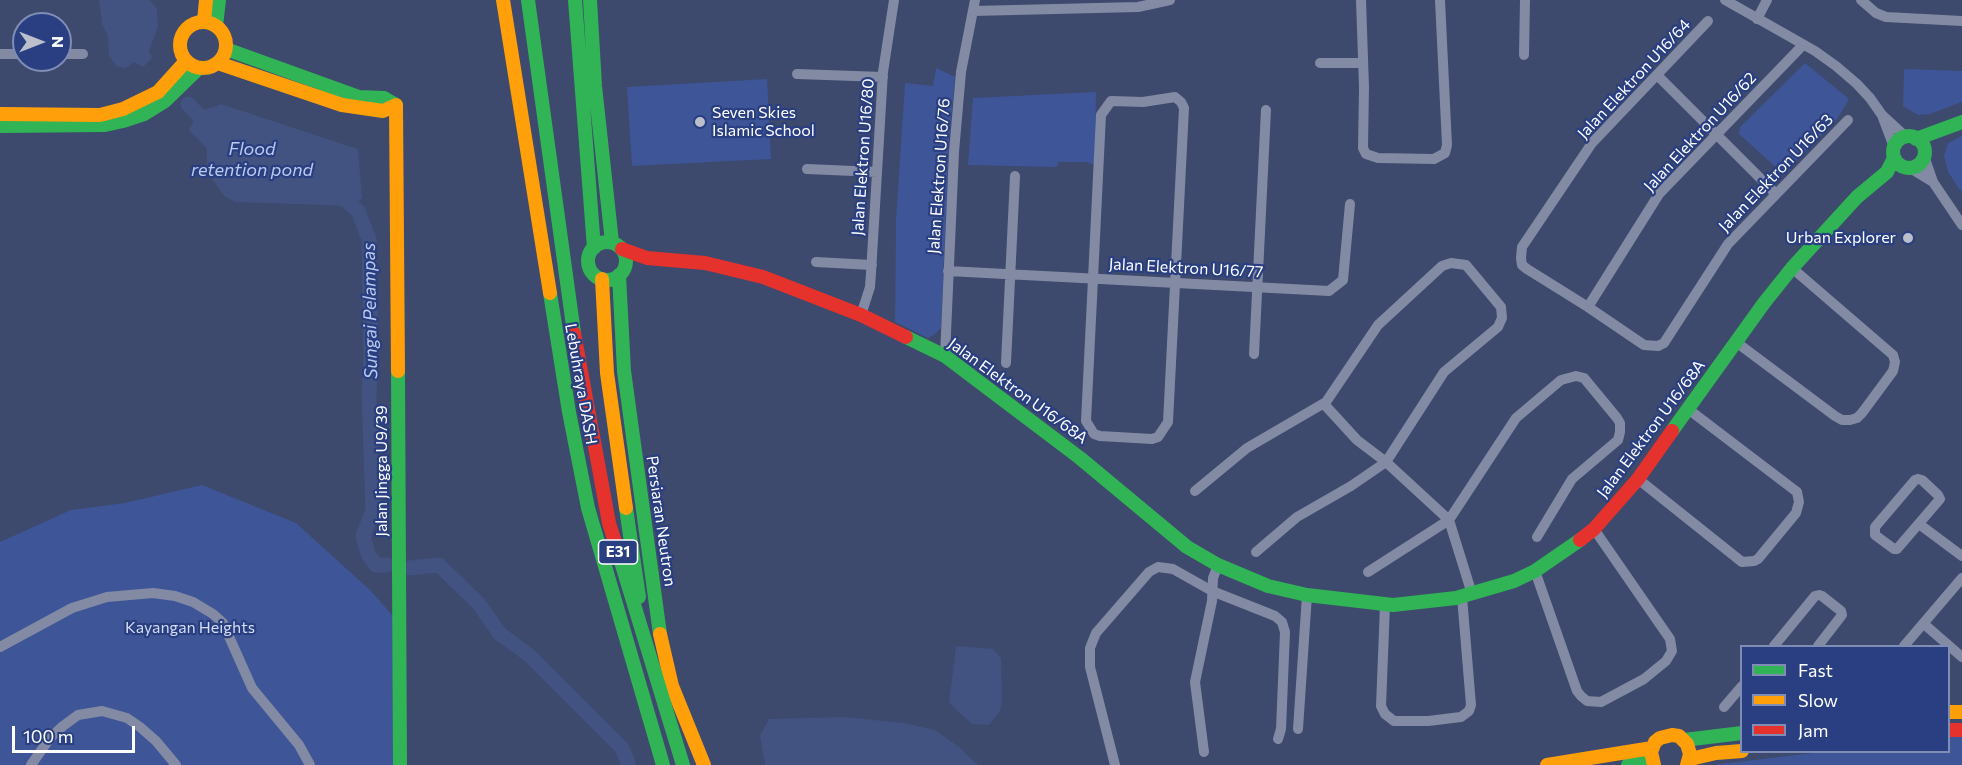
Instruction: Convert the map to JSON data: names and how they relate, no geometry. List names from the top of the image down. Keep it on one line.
{"streets":{"main road":["Lebuhraya DASH","Jalan Elektron U16/68A","Jalan Jingga U9/39","Persiaran Neutron","E31"],"street":["Jalan Elektron U16/64","Jalan Elektron U16/62","Jalan Elektron U16/80","Jalan Elektron U16/63","Jalan Elektron U16/76","Jalan Elektron U16/77"]},"crossings":[["Jalan Elektron U16/64","Jalan Elektron U16/62"],["Jalan Elektron U16/64","Jalan Elektron U16/63"],["Jalan Elektron U16/62","Jalan Elektron U16/63"],["Jalan Elektron U16/80","Jalan Elektron U16/68A"],["Jalan Elektron U16/76","Jalan Elektron U16/77"],["Jalan Elektron U16/76","Jalan Elektron U16/68A"],["Lebuhraya DASH","Persiaran Neutron"]],"water":["Flood retention pond","Sungai Pelampas"],"parks":["Kayangan Heights"],"places":["Seven Skies Islamic School","Urban Explorer"],"legend":["Fast","Slow","Jam"],"scale_bar":"100 m","north":"right"}
